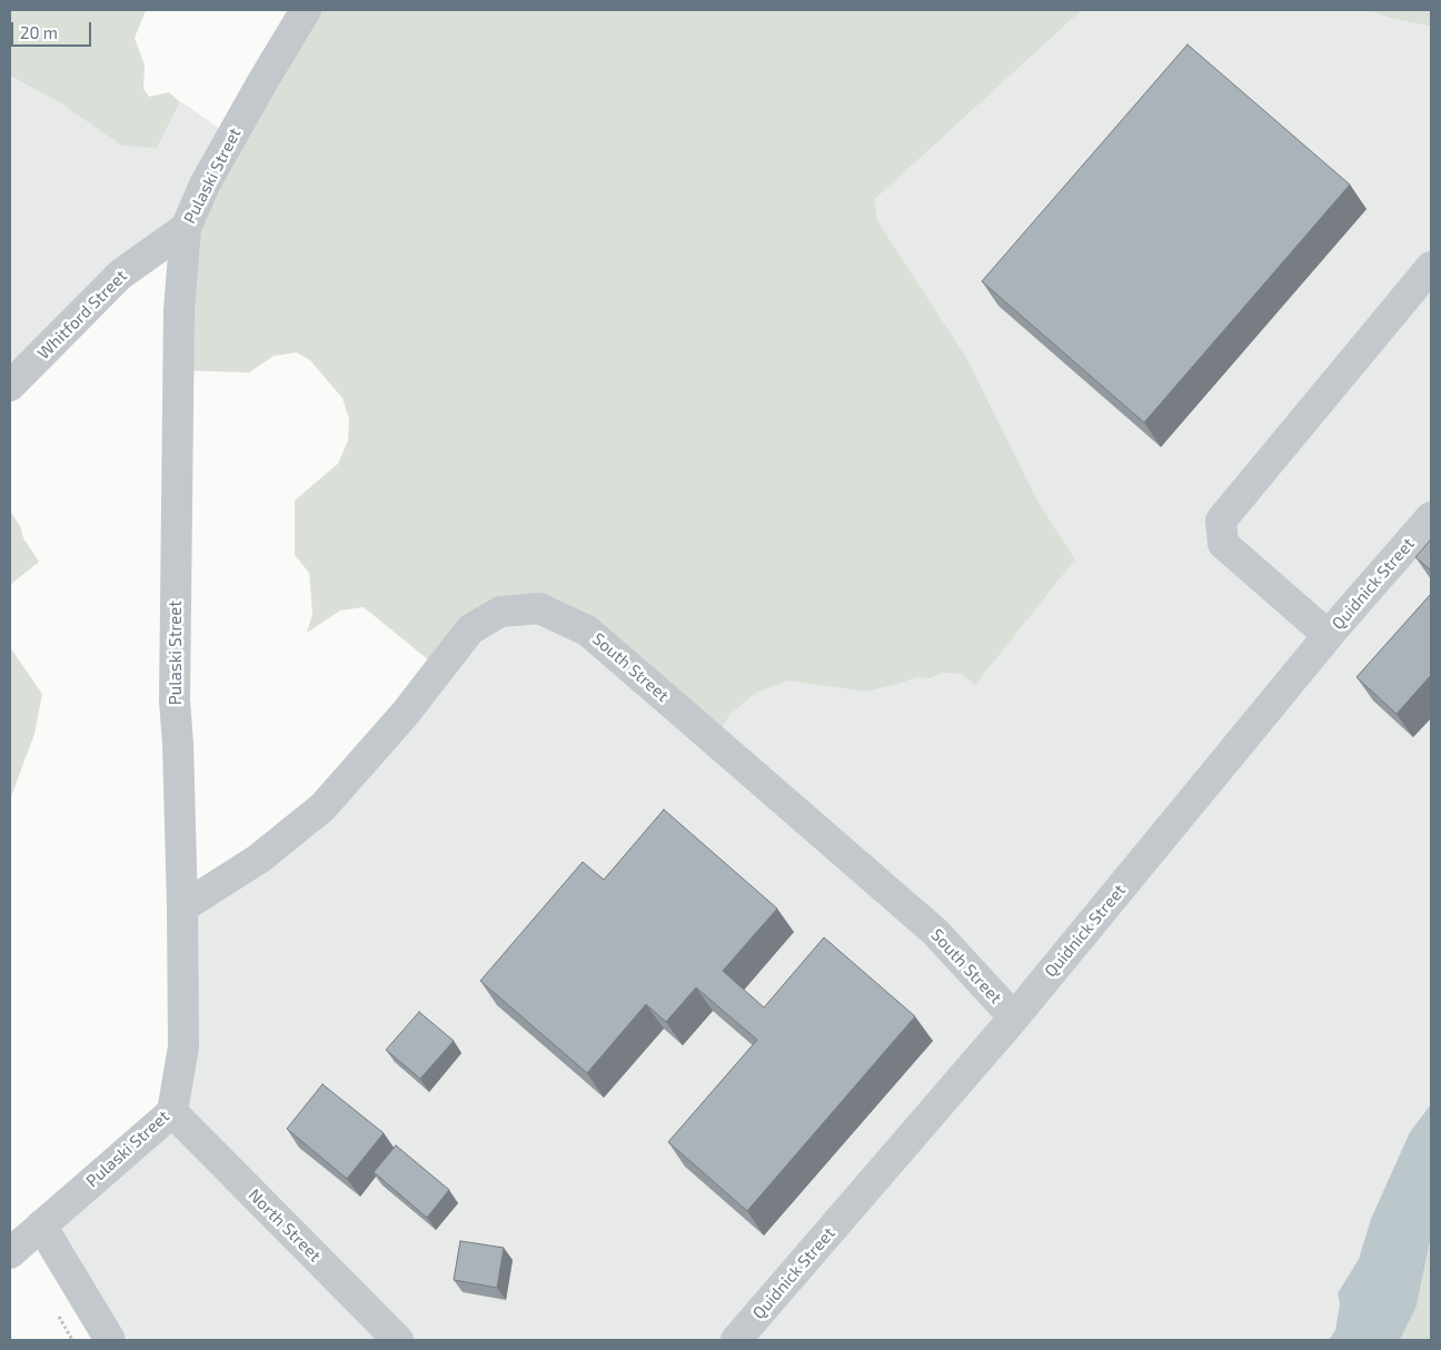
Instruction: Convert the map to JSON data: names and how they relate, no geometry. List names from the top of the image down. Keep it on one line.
{"streets":{"street":["Pulaski Street","Whitford Street","Quidnick Street","South Street","North Street"]},"crossings":[["Pulaski Street","Whitford Street"],["Pulaski Street","South Street"],["Pulaski Street","North Street"],["Quidnick Street","South Street"]],"scale_bar":"20 m"}
